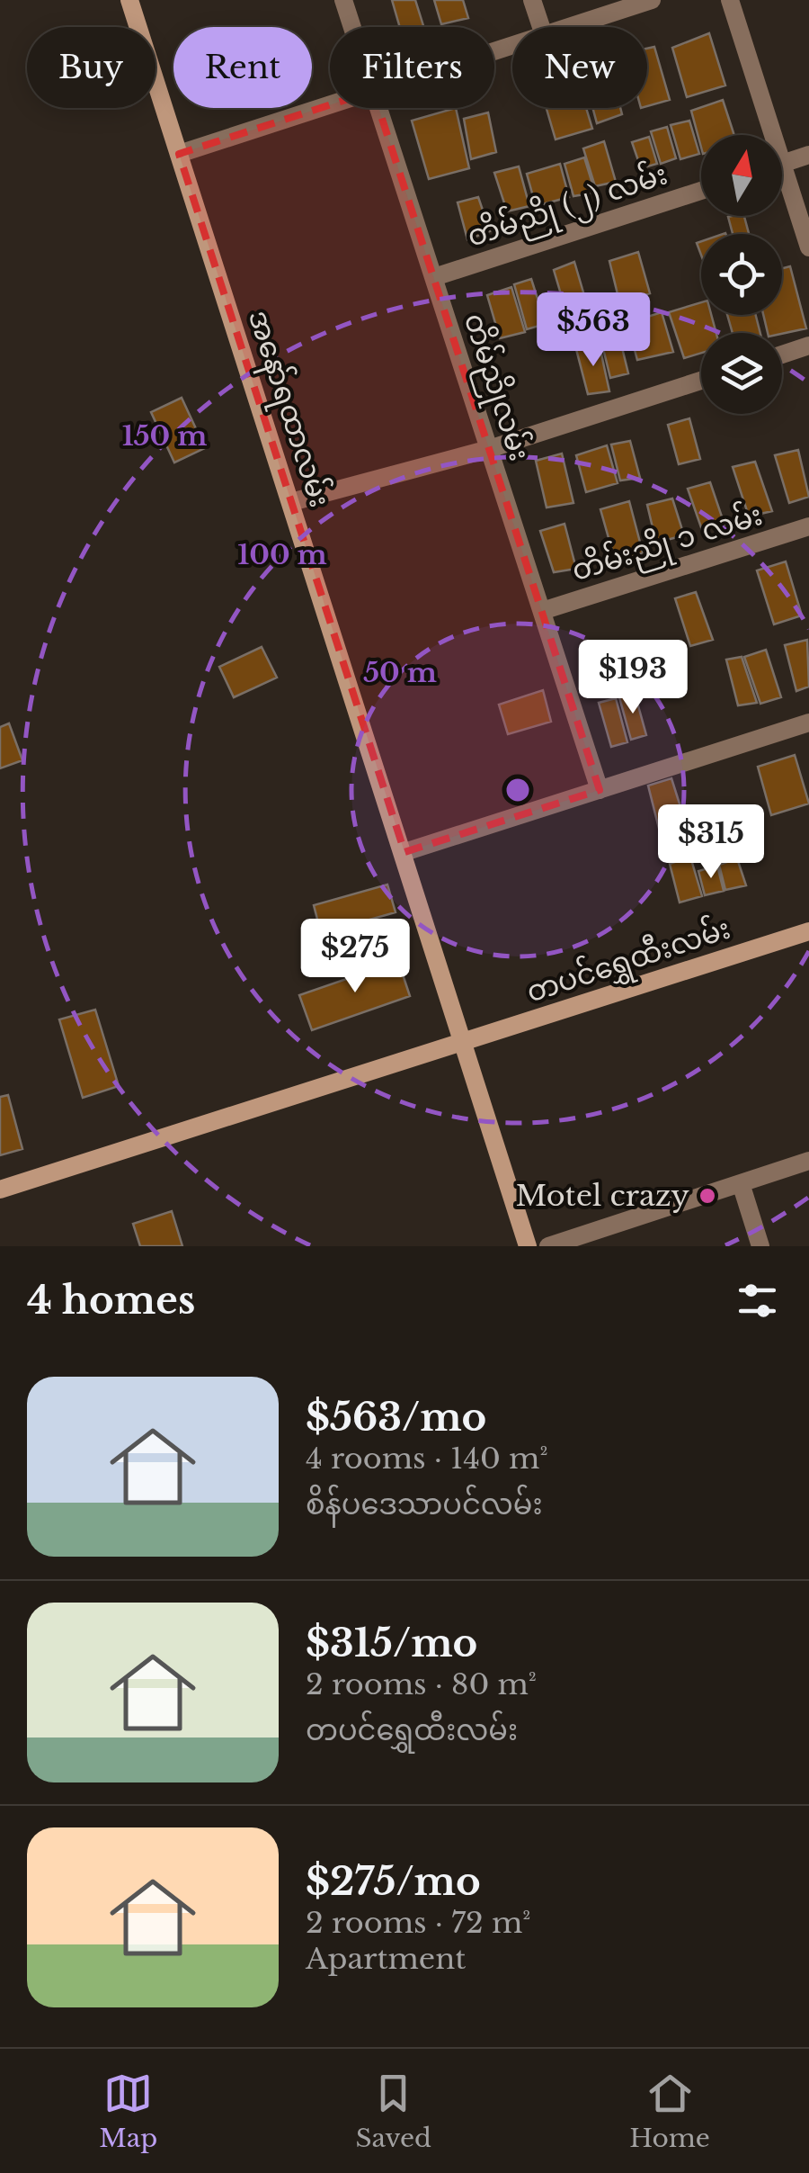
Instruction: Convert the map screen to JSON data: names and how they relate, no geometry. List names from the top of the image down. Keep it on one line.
{"streets":{"main road":["အနော်ရထာလမ်း","တပင်ရွှေထီးလမ်း"],"street":["တိမ်ညို (၂) လမ်း","တိမ်ညိုလမ်း","တိမ်းညို ၁ လမ်း"]},"crossings":[["တိမ်ညို (၂) လမ်း","တိမ်ညိုလမ်း"],["တိမ်ညိုလမ်း","တိမ်းညို ၁ လမ်း"],["အနော်ရထာလမ်း","တပင်ရွှေထီးလမ်း"]],"places":["Motel crazy"],"north":"top","page":{"chip":["Buy","Rent","Filters","New"],"price":["$563","$193","$315","$275"],"heading":"4 homes","list":[{"name":"$563/mo","note":"4 rooms · 140 m² · စိန်ပဒေသာပင်လမ်း"},{"name":"$315/mo","note":"2 rooms · 80 m² · တပင်ရွှေထီးလမ်း"},{"name":"$275/mo","note":"2 rooms · 72 m² · Apartment"}],"tabs":["Map","Saved","Home"]},"rings":["150 m","100 m","50 m"]}
